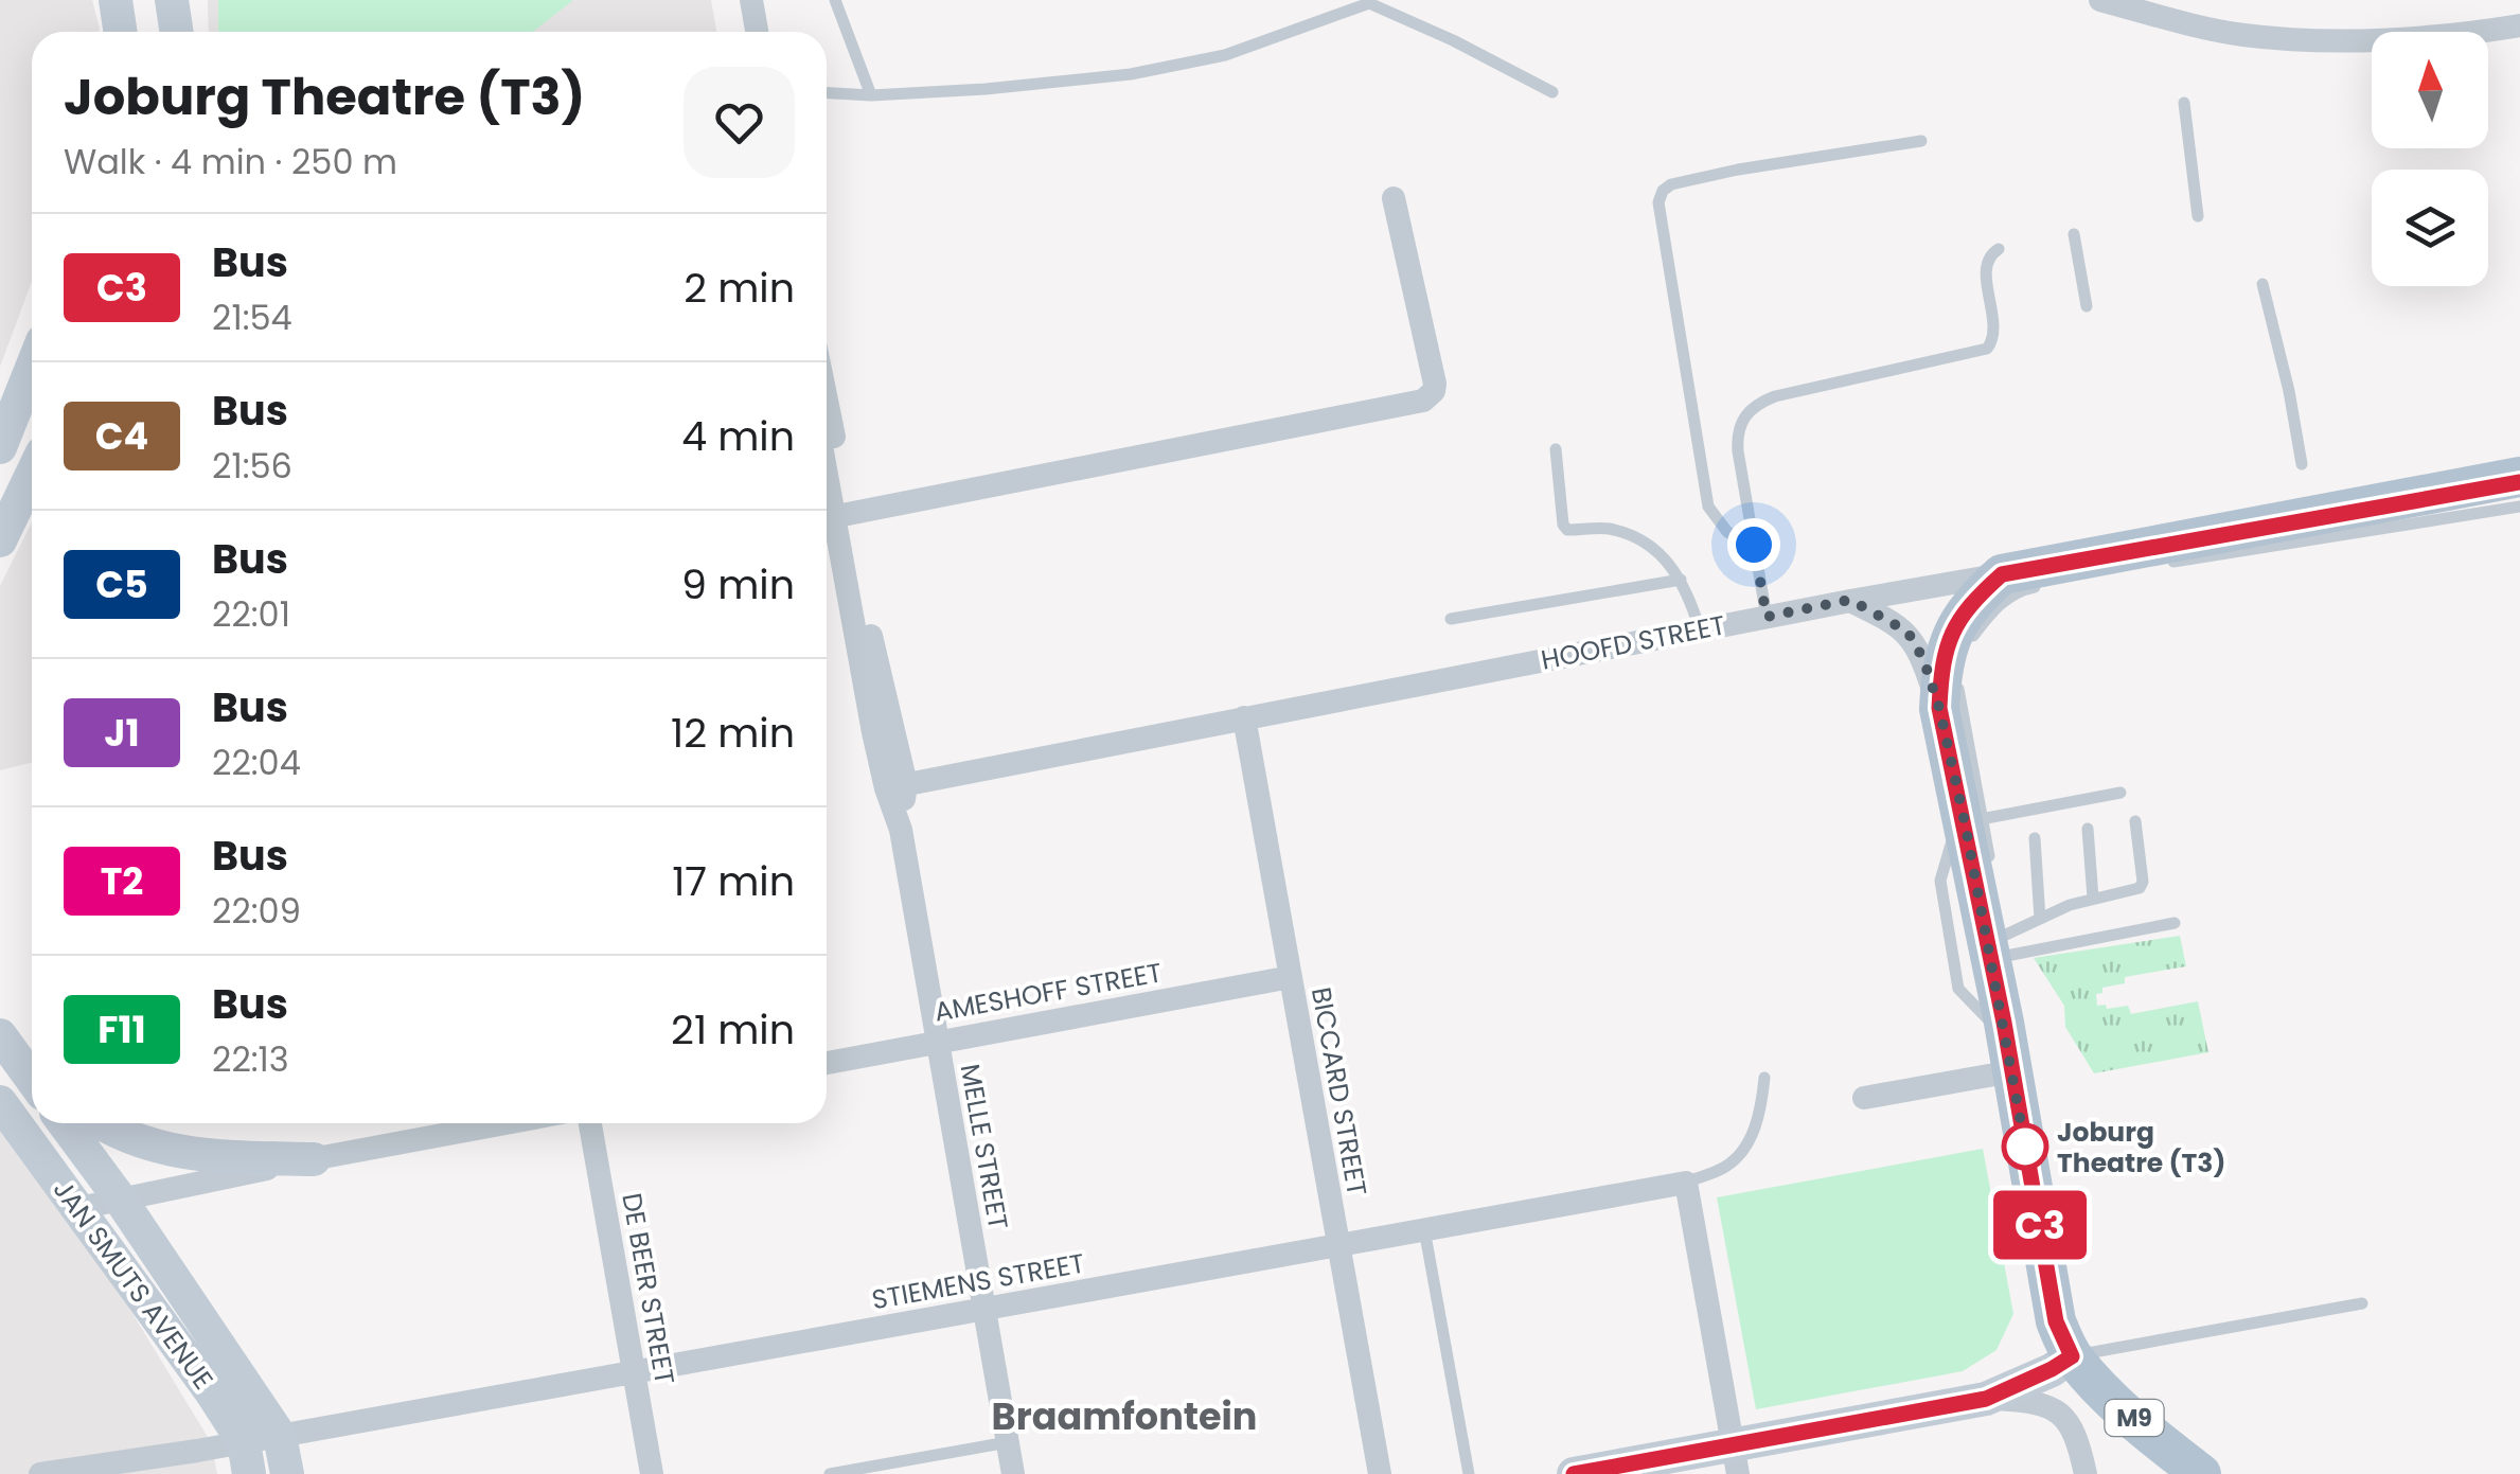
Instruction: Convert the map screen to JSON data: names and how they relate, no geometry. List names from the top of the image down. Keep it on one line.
{"streets":{"main road":["HOOFD STREET","JAN SMUTS AVENUE","M9"],"street":["AMESHOFF STREET","BICCARD STREET","MELLE STREET","STIEMENS STREET","DE BEER STREET"]},"crossings":[["HOOFD STREET","BICCARD STREET"],["HOOFD STREET","MELLE STREET"],["HOOFD STREET","M9"],["AMESHOFF STREET","BICCARD STREET"],["AMESHOFF STREET","MELLE STREET"],["BICCARD STREET","STIEMENS STREET"],["MELLE STREET","STIEMENS STREET"],["STIEMENS STREET","JAN SMUTS AVENUE"],["STIEMENS STREET","DE BEER STREET"]],"districts":["Braamfontein"],"places":["Joburg Theatre (T3)"],"lines":["bus line C3"],"north":"top","page":{"on_map":"C3","heading":["Joburg Theatre (T3)","Walk · 4 min · 250 m"],"list":[{"mark":"C3","name":"Bus","note":"21:54","value":"2 min"},{"mark":"C4","name":"Bus","note":"21:56","value":"4 min"},{"mark":"C5","name":"Bus","note":"22:01","value":"9 min"},{"mark":"J1","name":"Bus","note":"22:04","value":"12 min"},{"mark":"T2","name":"Bus","note":"22:09","value":"17 min"},{"mark":"F11","name":"Bus","note":"22:13","value":"21 min"}]}}
